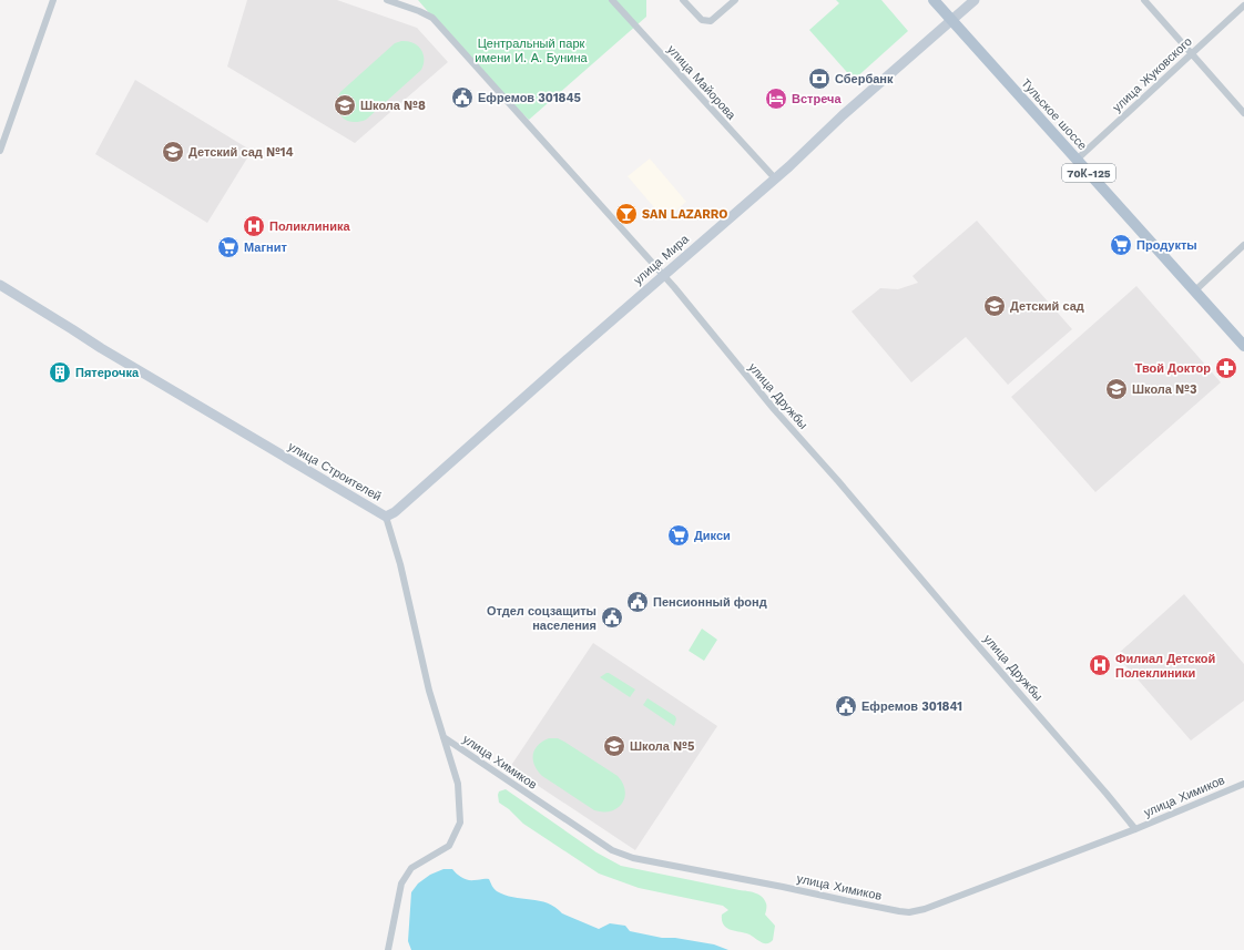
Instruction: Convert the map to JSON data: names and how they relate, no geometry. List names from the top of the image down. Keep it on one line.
{"streets":{"main road":["Тульское шоссе","70К-125"],"street":["улица Жуковского","улица Майорова","улица Мира","улица Дружбы","улица Строителей","улица Химиков"]},"crossings":[["улица Жуковского","Тульское шоссе"],["улица Майорова","улица Мира"],["Тульское шоссе","улица Мира"],["улица Мира","улица Дружбы"],["улица Мира","улица Строителей"],["улица Дружбы","улица Химиков"],["улица Строителей","улица Химиков"]],"parks":["Центральный парк имени И. А. Бунина"],"places":{"bank":["Сбербанк"],"public building":["Ефремов 301845","Пенсионный фонд","Отдел соцзащиты населения","Ефремов 301841"],"hotel":["Встреча"],"school or university":["Школа №8","Детский сад №14","Детский сад","Школа №3","Школа №5"],"bar":["SAN LAZARRO"],"hospital":["Поликлиника","Филиал Детской Полеклиники"],"supermarket":["Продукты","Магнит","Дикси"],"pharmacy":["Твой Доктор"],"building":["Пятерочка"]}}
